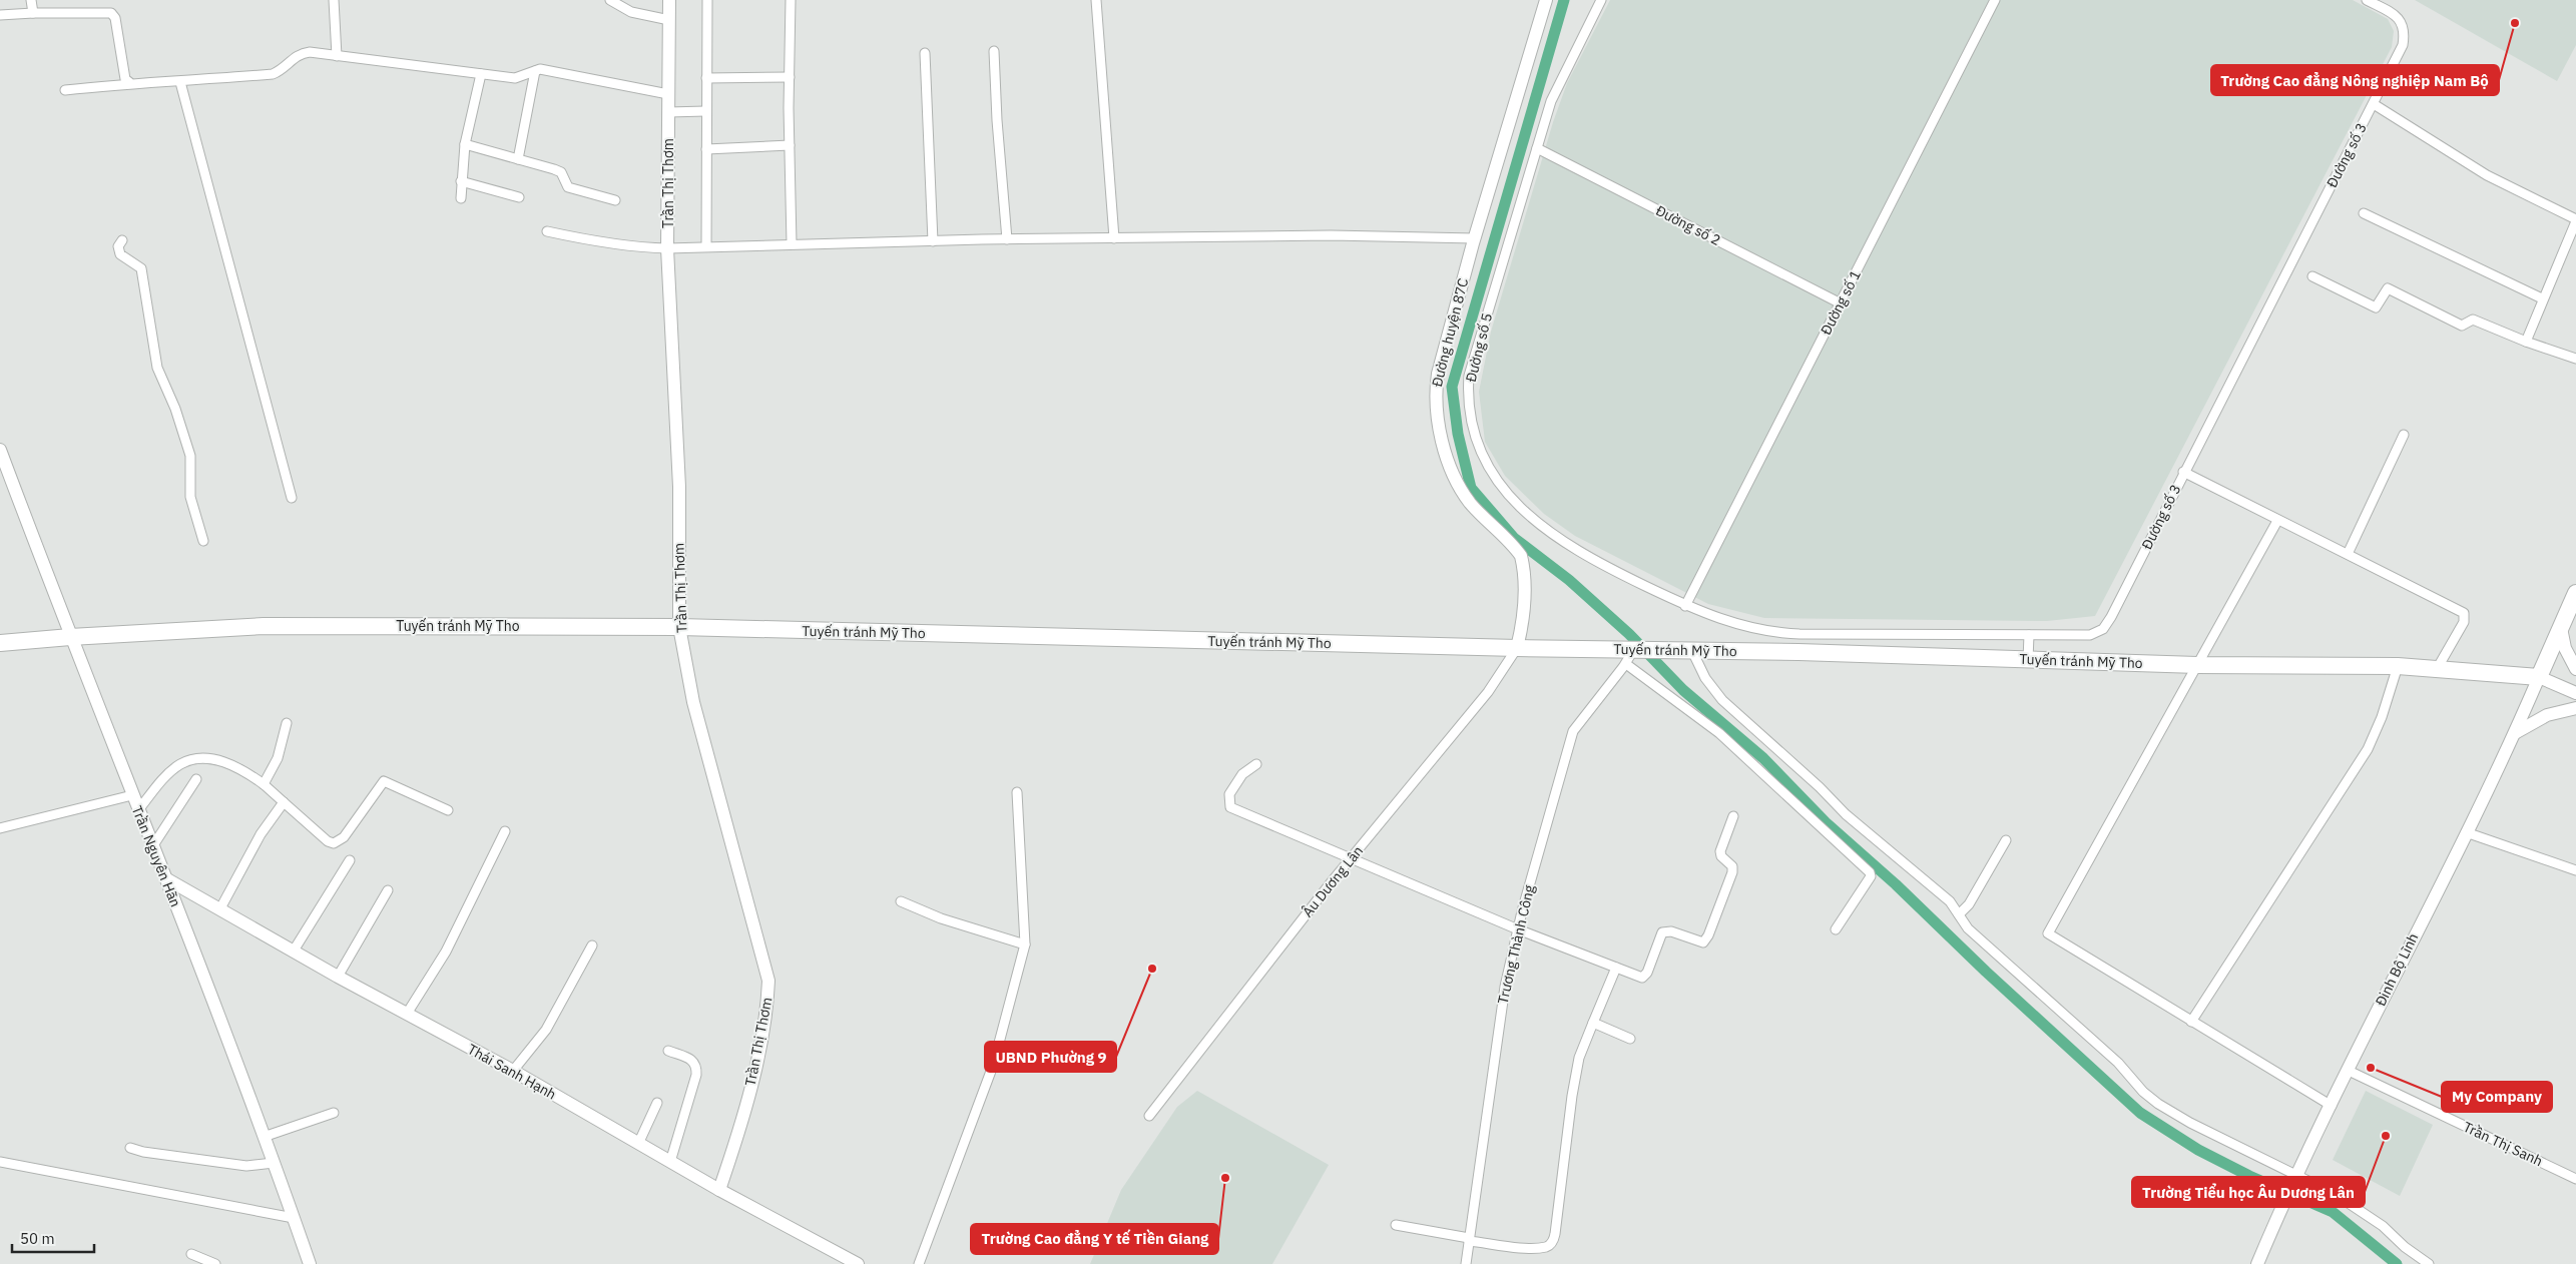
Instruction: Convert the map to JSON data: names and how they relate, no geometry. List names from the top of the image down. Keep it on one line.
{"streets":{"highway":["Tuyến tránh Mỹ Tho"],"street":["Đường số 3","Trần Thị Thơm","Đường số 2","Đường số 1","Đường huyện 87C","Đường số 5","Trần Nguyên Hãn","Âu Dương Lân","Trương Thành Công","Đinh Bộ Lĩnh","Thái Sanh Hạnh","Trần Thị Sanh"]},"crossings":[["Đường số 3","Đường số 1"],["Đường số 3","Đường số 5"],["Trần Thị Thơm","Tuyến tránh Mỹ Tho"],["Trần Thị Thơm","Thái Sanh Hạnh"],["Đường số 2","Đường số 1"],["Đường số 2","Đường số 5"],["Đường số 1","Đường số 5"],["Đường huyện 87C","Tuyến tránh Mỹ Tho"],["Đường huyện 87C","Âu Dương Lân"],["Tuyến tránh Mỹ Tho","Trần Nguyên Hãn"],["Tuyến tránh Mỹ Tho","Âu Dương Lân"],["Tuyến tránh Mỹ Tho","Trương Thành Công"],["Tuyến tránh Mỹ Tho","Đinh Bộ Lĩnh"],["Trần Nguyên Hãn","Thái Sanh Hạnh"],["Đinh Bộ Lĩnh","Trần Thị Sanh"]],"places":["Trường Cao đẳng Nông nghiệp Nam Bộ","UBND Phường 9","My Company","Trường Tiểu học Âu Dương Lân","Trường Cao đẳng Y tế Tiền Giang"],"scale_bar":"50 m"}
